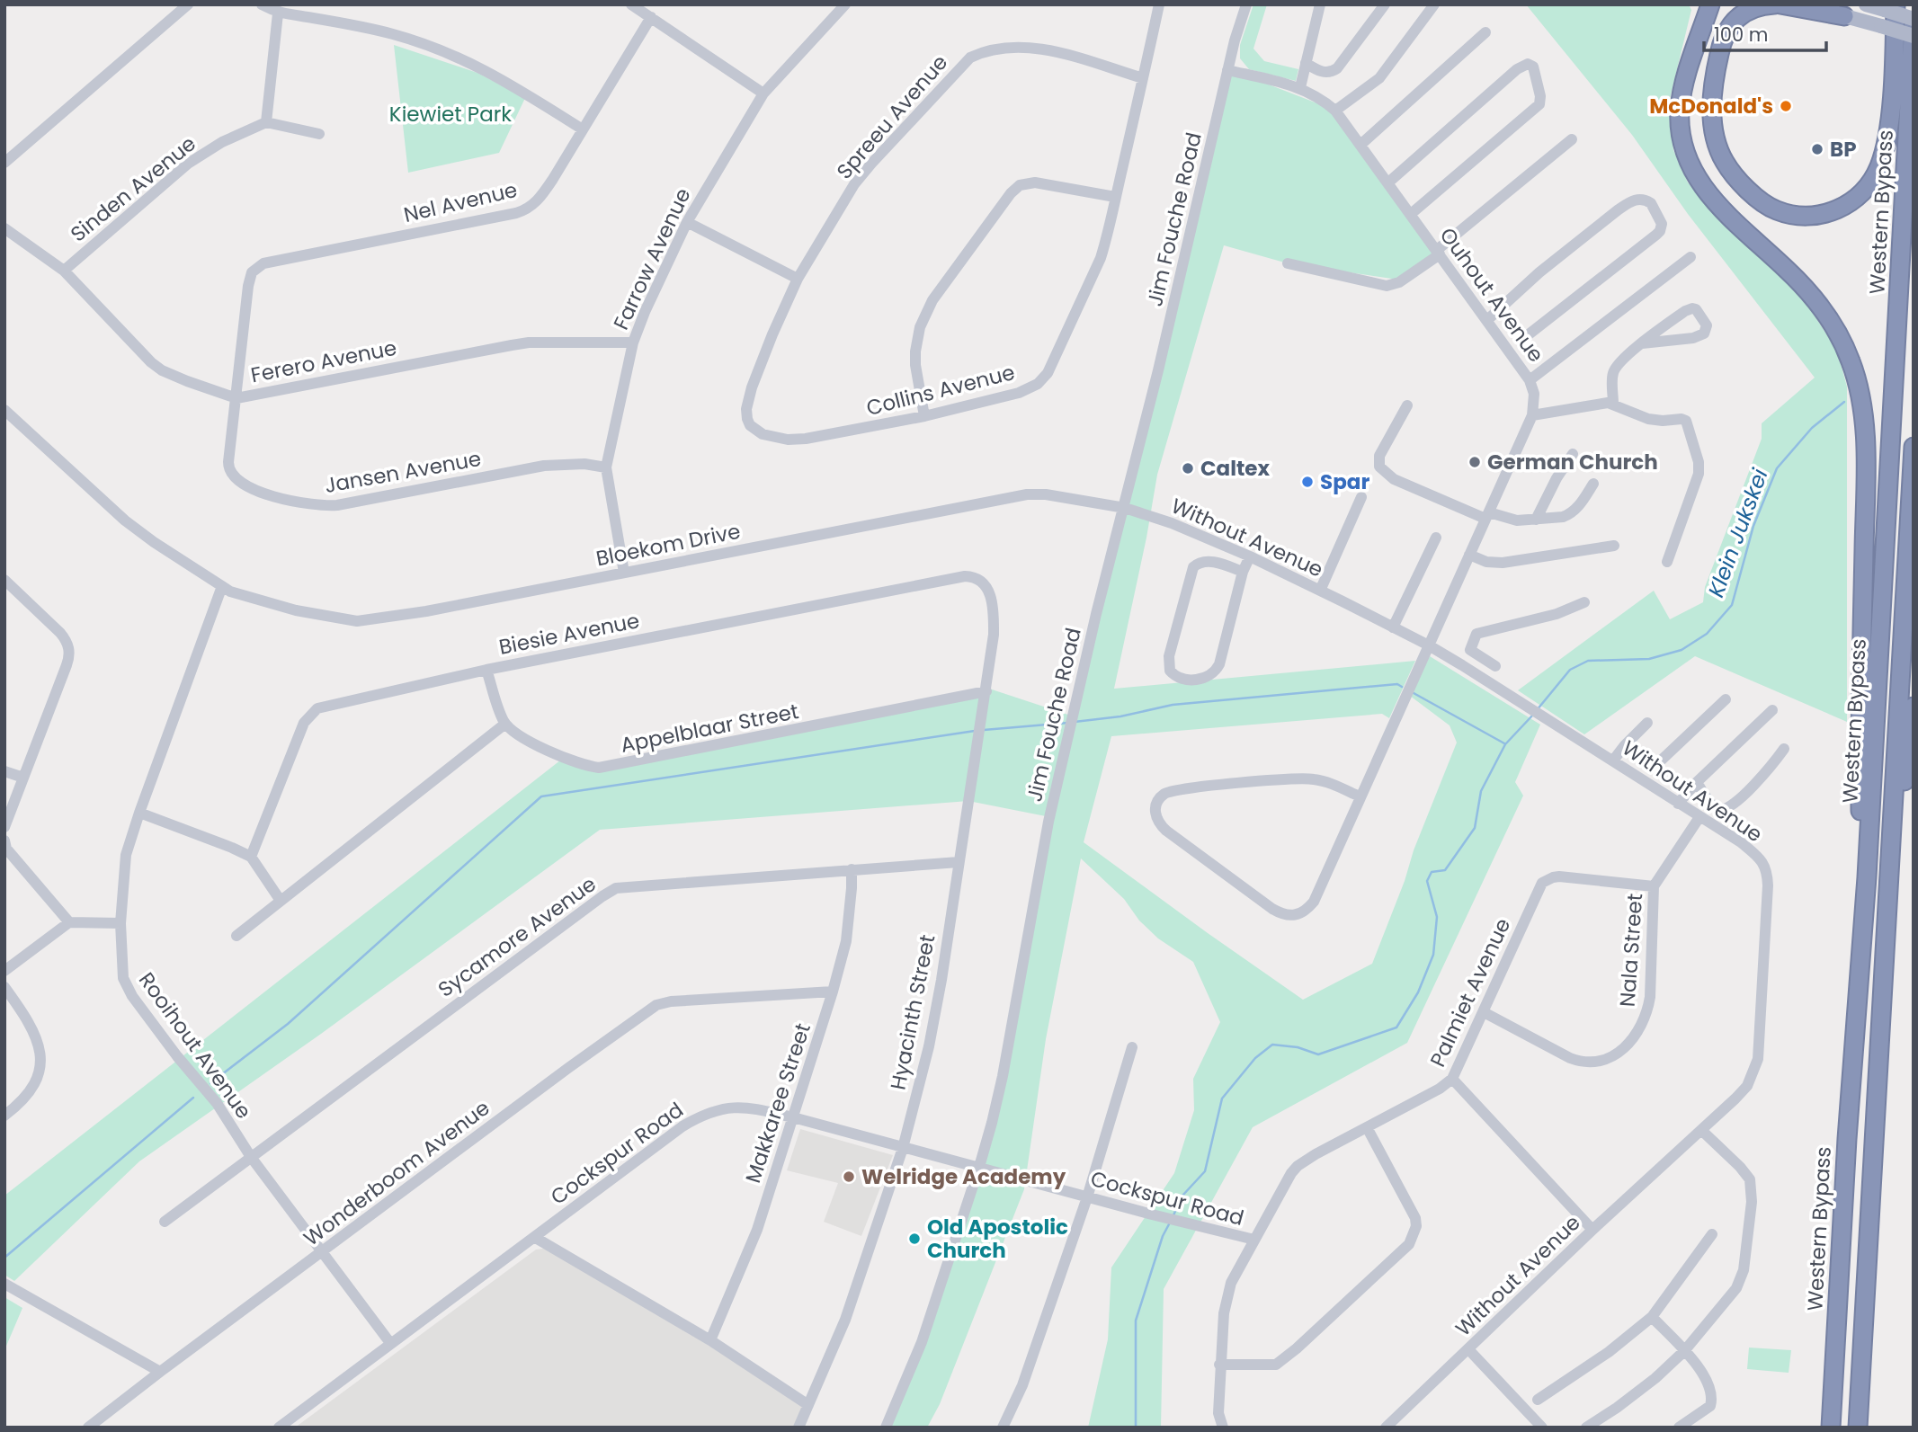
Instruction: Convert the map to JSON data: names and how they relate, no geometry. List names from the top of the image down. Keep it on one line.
{"streets":{"highway":["Western Bypass"],"street":["Spreeu Avenue","Sinden Avenue","Nel Avenue","Jim Fouche Road","Farrow Avenue","Ouhout Avenue","Ferero Avenue","Collins Avenue","Jansen Avenue","Without Avenue","Bloekom Drive","Biesie Avenue","Appelblaar Street","Sycamore Avenue","Nala Street","Palmiet Avenue","Hyacinth Street","Rooihout Avenue","Makkaree Street","Cockspur Road","Wonderboom Avenue"]},"crossings":[["Spreeu Avenue","Collins Avenue"],["Sinden Avenue","Ferero Avenue"],["Nel Avenue","Jansen Avenue"],["Jim Fouche Road","Ouhout Avenue"],["Jim Fouche Road","Without Avenue"],["Jim Fouche Road","Bloekom Drive"],["Jim Fouche Road","Cockspur Road"],["Farrow Avenue","Ferero Avenue"],["Farrow Avenue","Jansen Avenue"],["Farrow Avenue","Bloekom Drive"],["Ouhout Avenue","Without Avenue"],["Ferero Avenue","Jansen Avenue"],["Without Avenue","Bloekom Drive"],["Without Avenue","Nala Street"],["Bloekom Drive","Rooihout Avenue"],["Biesie Avenue","Hyacinth Street"],["Appelblaar Street","Hyacinth Street"],["Sycamore Avenue","Hyacinth Street"],["Sycamore Avenue","Rooihout Avenue"],["Sycamore Avenue","Makkaree Street"],["Nala Street","Palmiet Avenue"],["Palmiet Avenue","Cockspur Road"],["Hyacinth Street","Cockspur Road"],["Rooihout Avenue","Cockspur Road"],["Rooihout Avenue","Wonderboom Avenue"],["Makkaree Street","Cockspur Road"],["Makkaree Street","Wonderboom Avenue"]],"water":["Klein Jukskei"],"parks":["Kiewiet Park"],"places":["McDonald's","BP","German Church","Caltex","Spar","Welridge Academy","Old Apostolic Church"],"scale_bar":"100 m"}
